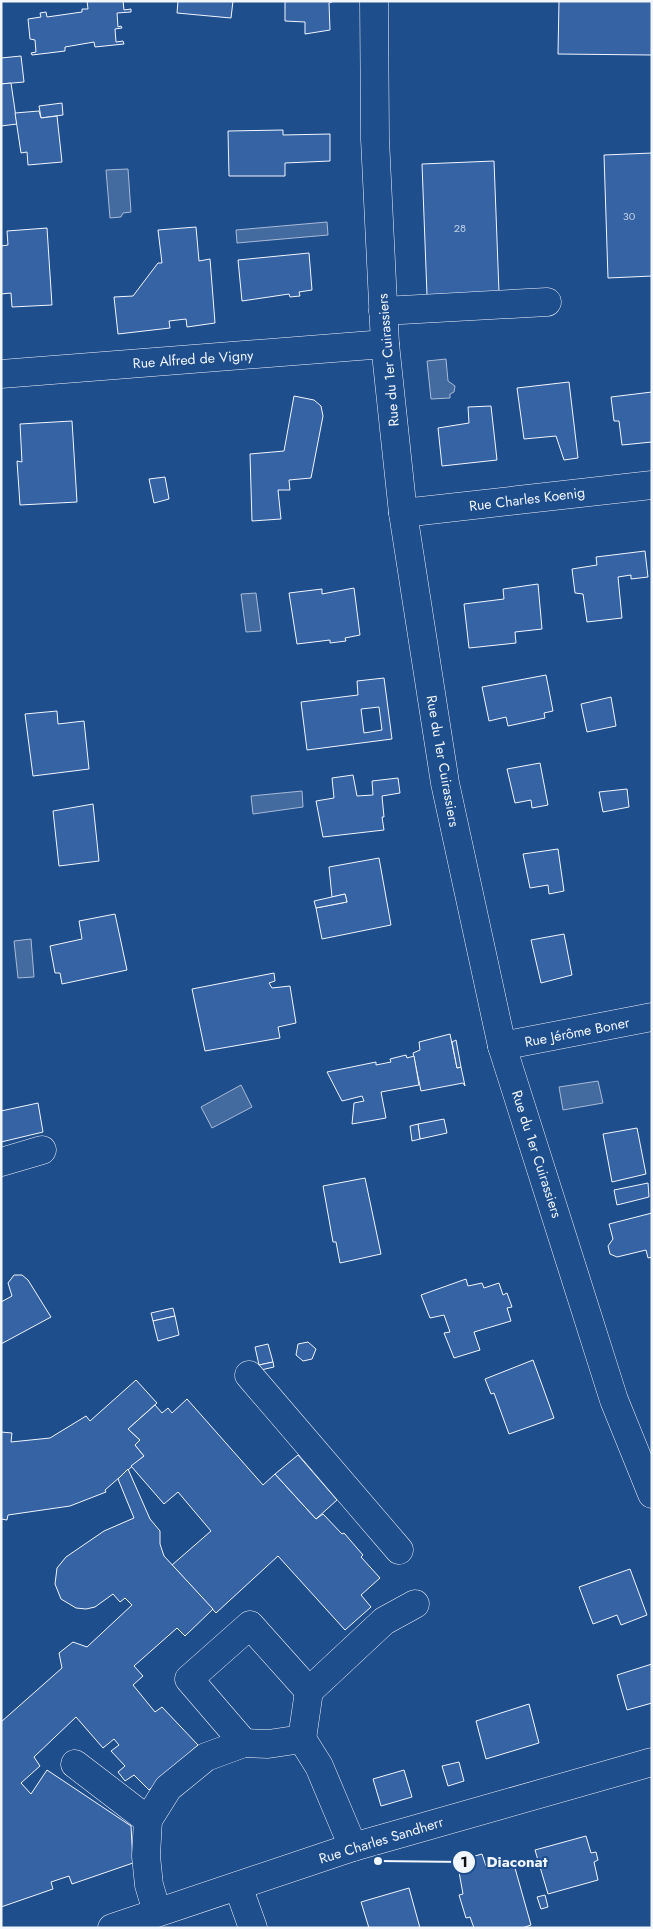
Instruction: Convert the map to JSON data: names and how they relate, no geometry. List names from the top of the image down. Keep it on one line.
{"streets":{"street":["Rue Alfred de Vigny","Rue du 1er Cuirassiers","Rue Charles Koenig","Rue Jérôme Boner","Rue Charles Sandherr"]},"crossings":[["Rue Alfred de Vigny","Rue du 1er Cuirassiers"],["Rue du 1er Cuirassiers","Rue Charles Koenig"],["Rue du 1er Cuirassiers","Rue Jérôme Boner"]],"places":["Diaconat"],"house_numbers":["30","28"]}
